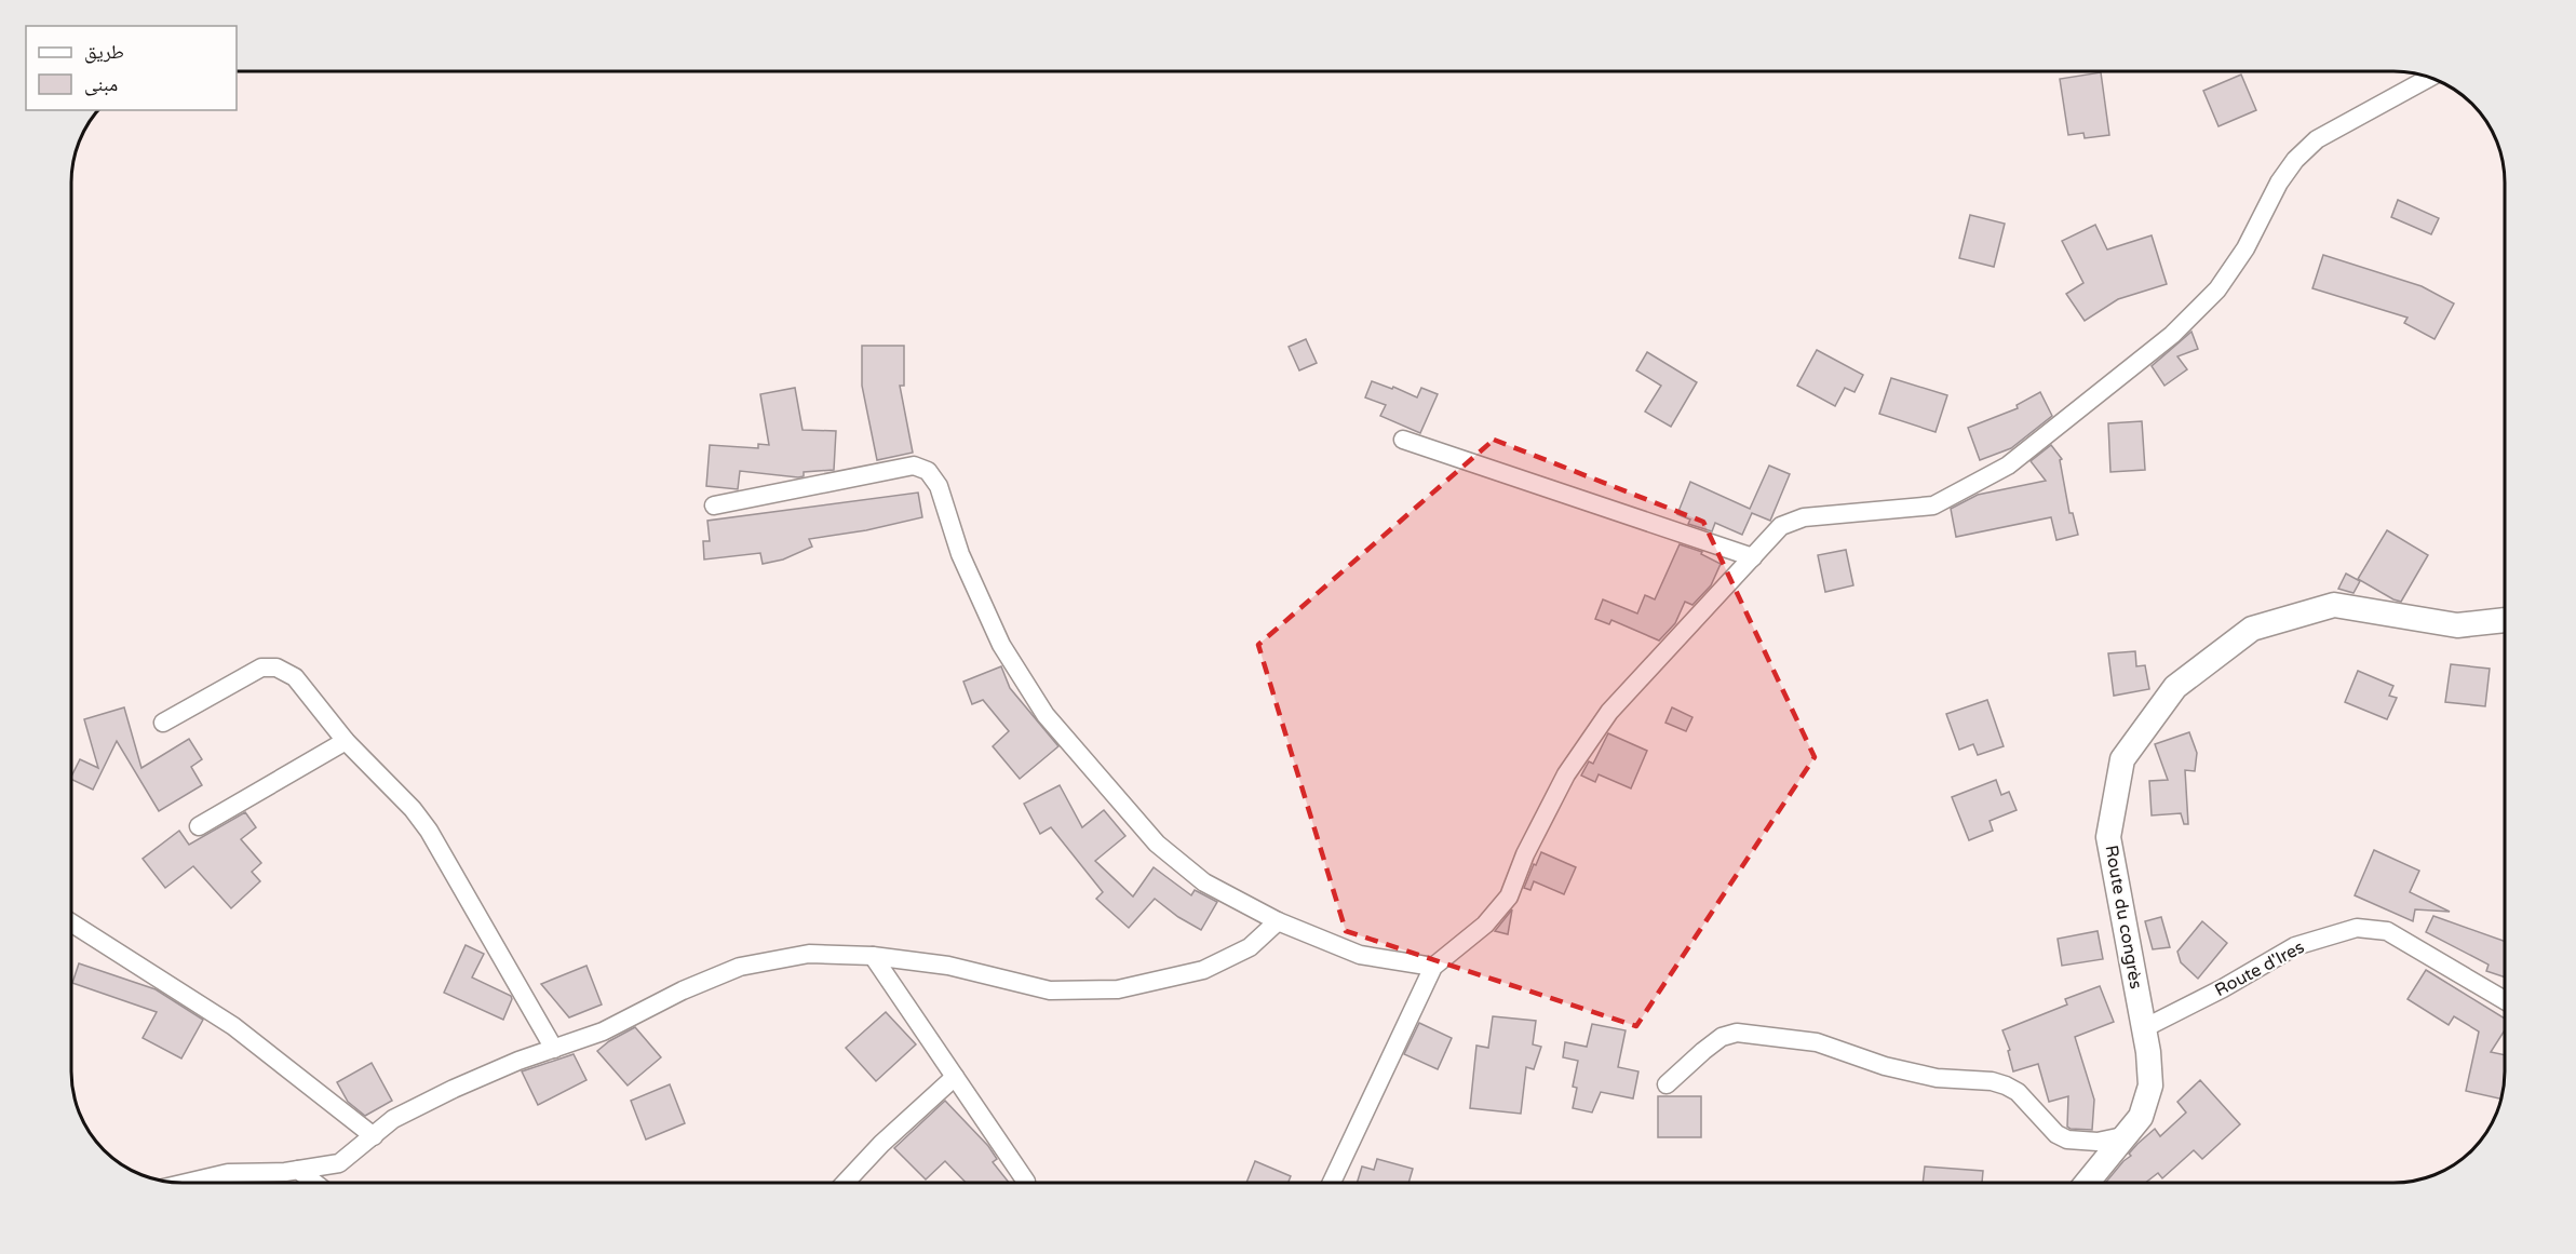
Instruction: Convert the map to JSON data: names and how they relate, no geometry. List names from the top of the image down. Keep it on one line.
{"streets":{"main road":["Route du congrès"],"street":["Route d'Ires"]},"crossings":[["Route du congrès","Route d'Ires"]],"legend":["طريق","مبنى"]}
